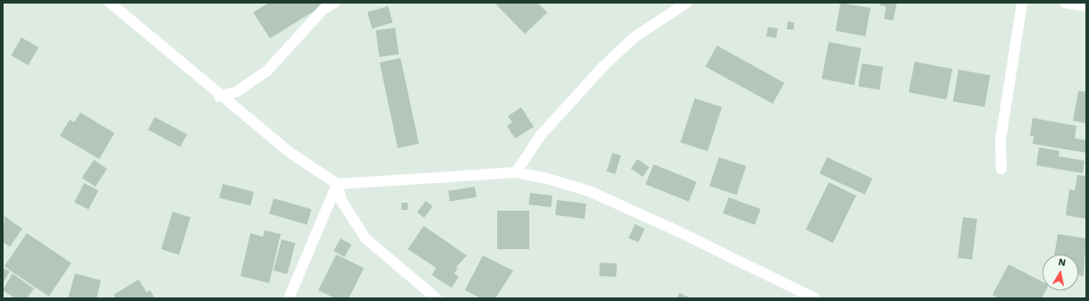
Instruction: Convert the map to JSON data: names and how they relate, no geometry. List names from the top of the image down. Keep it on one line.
{"north":"top"}
